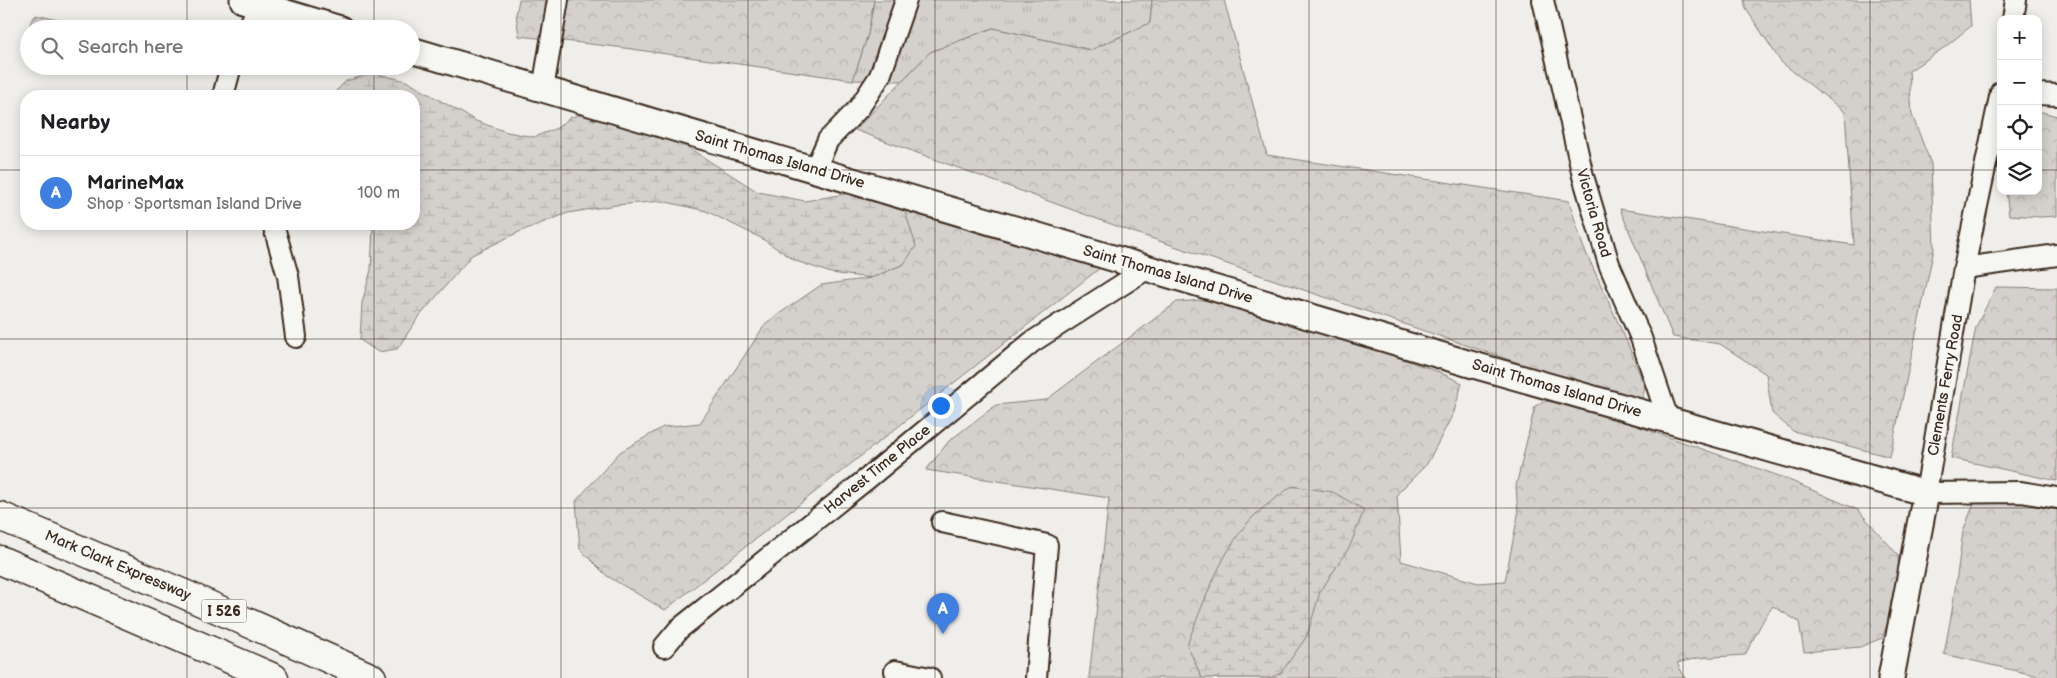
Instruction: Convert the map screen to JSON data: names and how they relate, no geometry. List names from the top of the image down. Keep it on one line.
{"streets":{"highway":["Mark Clark Expressway","I 526"],"main road":["Saint Thomas Island Drive","Clements Ferry Road"],"street":["Victoria Road","Harvest Time Place"]},"crossings":[["Saint Thomas Island Drive","Victoria Road"],["Saint Thomas Island Drive","Clements Ferry Road"],["Saint Thomas Island Drive","Harvest Time Place"]],"page":{"map_buttons":["+","−"],"search":"Search here","heading":"Nearby","list":[{"mark":"A","name":"MarineMax","note":"Shop · Sportsman Island Drive","value":"100 m"}],"pins":"A"}}
